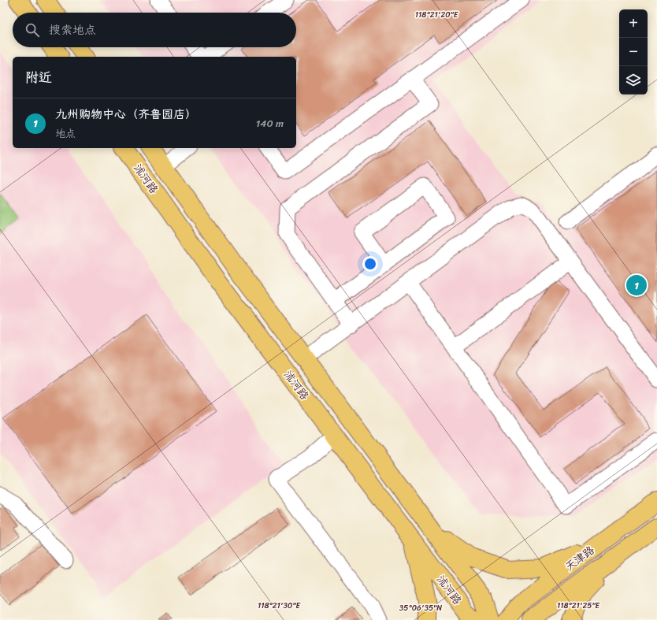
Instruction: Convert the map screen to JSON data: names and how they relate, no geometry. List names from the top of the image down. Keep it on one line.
{"streets":{"main road":["沭河路","天津路"]},"page":{"map_buttons":["+","−"],"search":"搜索地点","heading":"附近","list":[{"mark":"1","name":"九州购物中心（齐鲁园店）","note":"地点","value":"140 m"}],"pins":"1"},"coordinates":["118°21'20\"E","118°21'30\"E","118°21'25\"E","35°06'35\"N"]}
